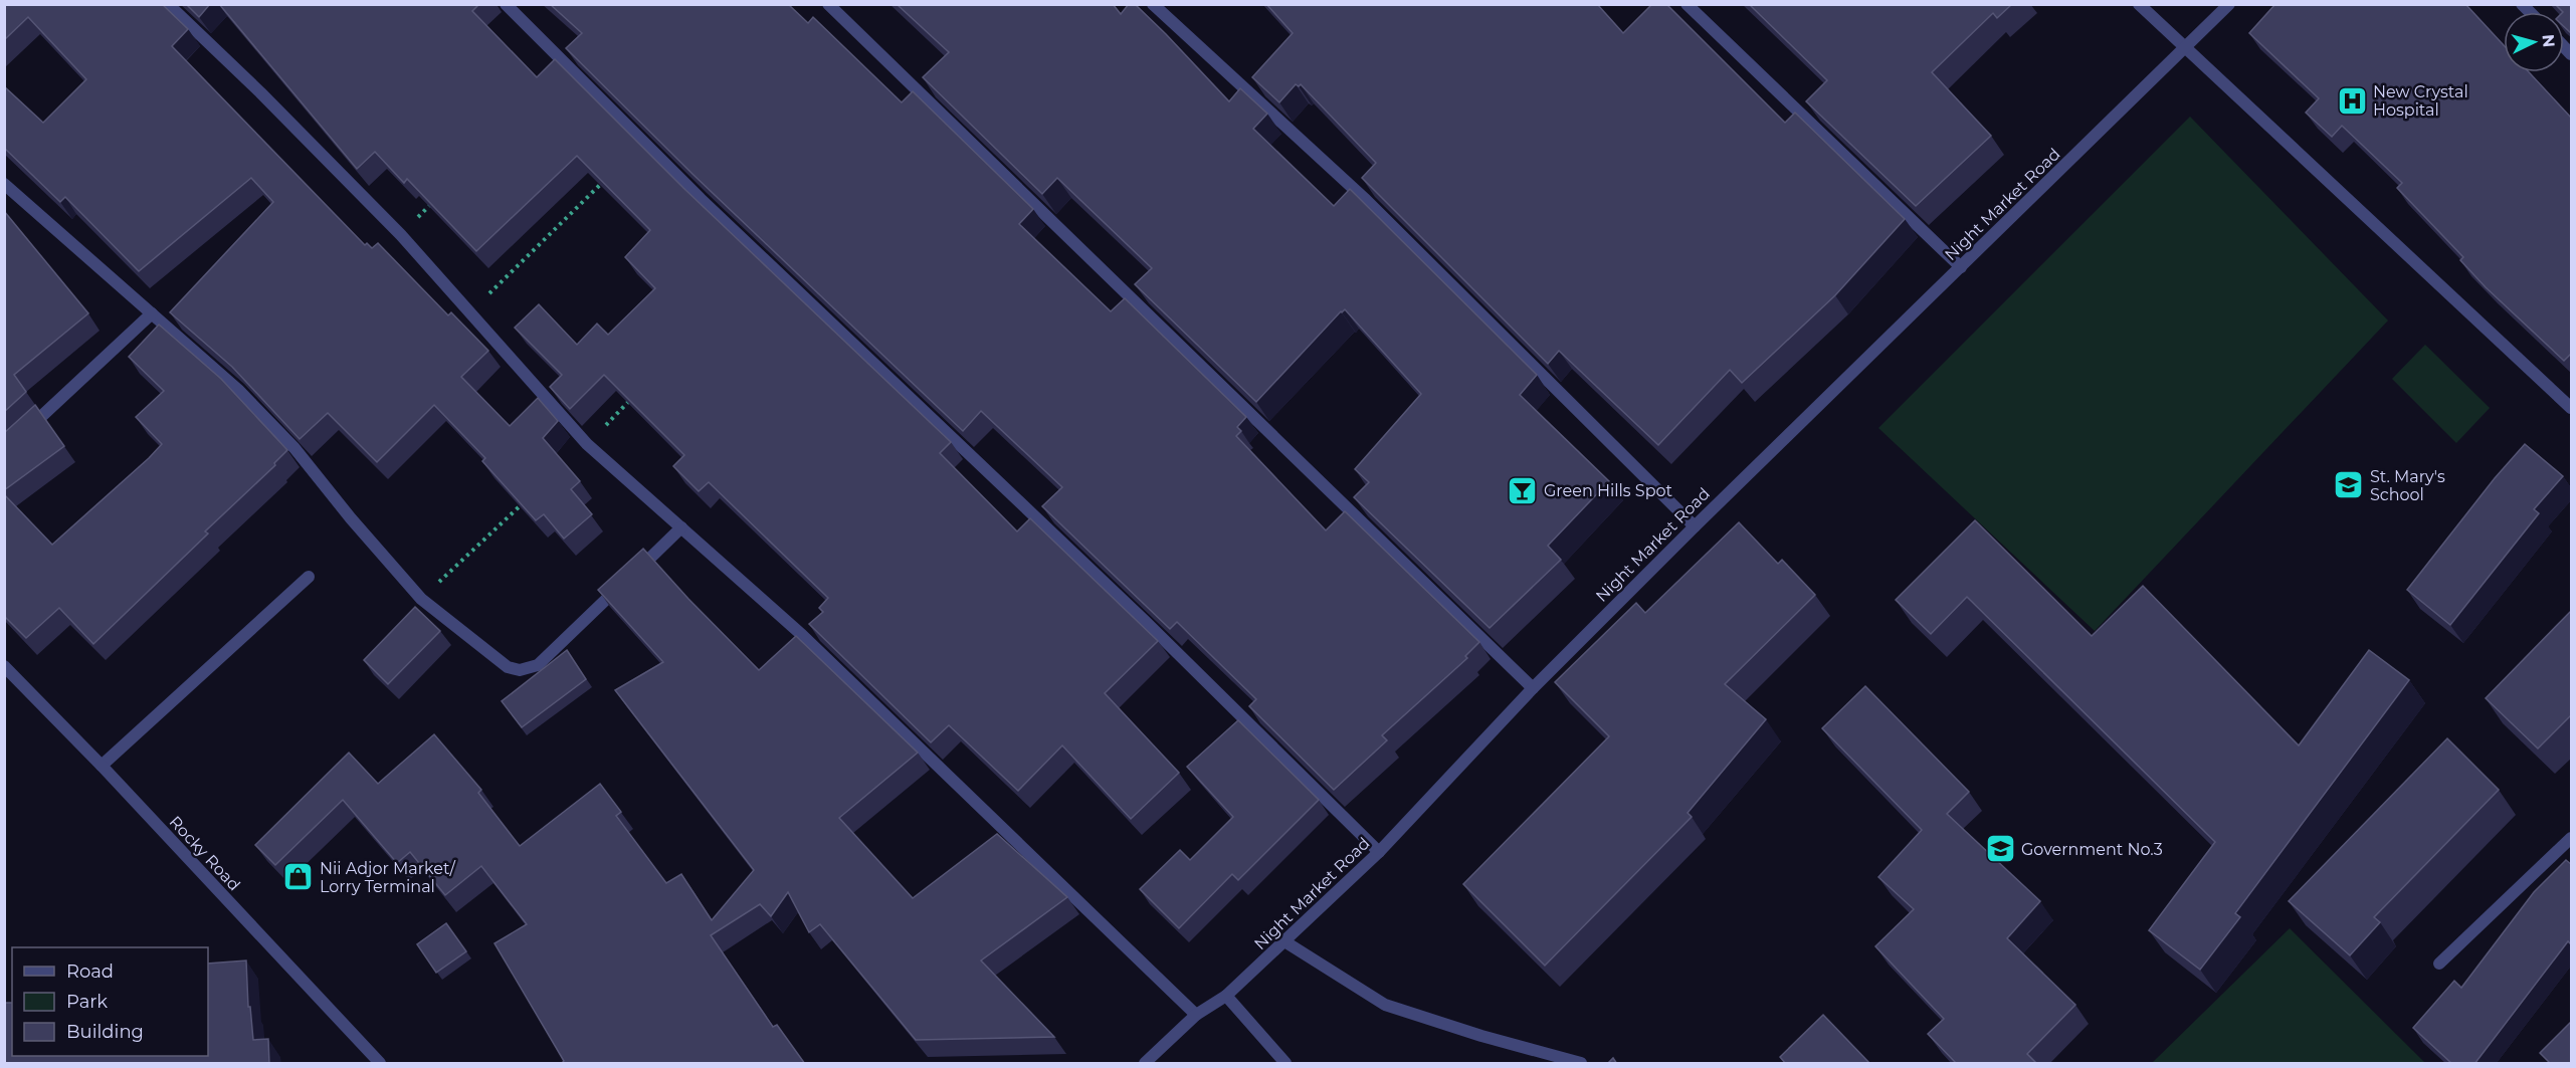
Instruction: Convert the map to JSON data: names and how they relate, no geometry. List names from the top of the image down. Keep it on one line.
{"streets":{"street":["Night Market Road","Rocky Road"]},"places":{"hospital":["New Crystal Hospital"],"school or university":["St. Mary's School","Government No.3"],"bar":["Green Hills Spot"],"shop":["Nii Adjor Market/ Lorry Terminal"]},"legend":["Road","Park","Building"],"north":"right"}
